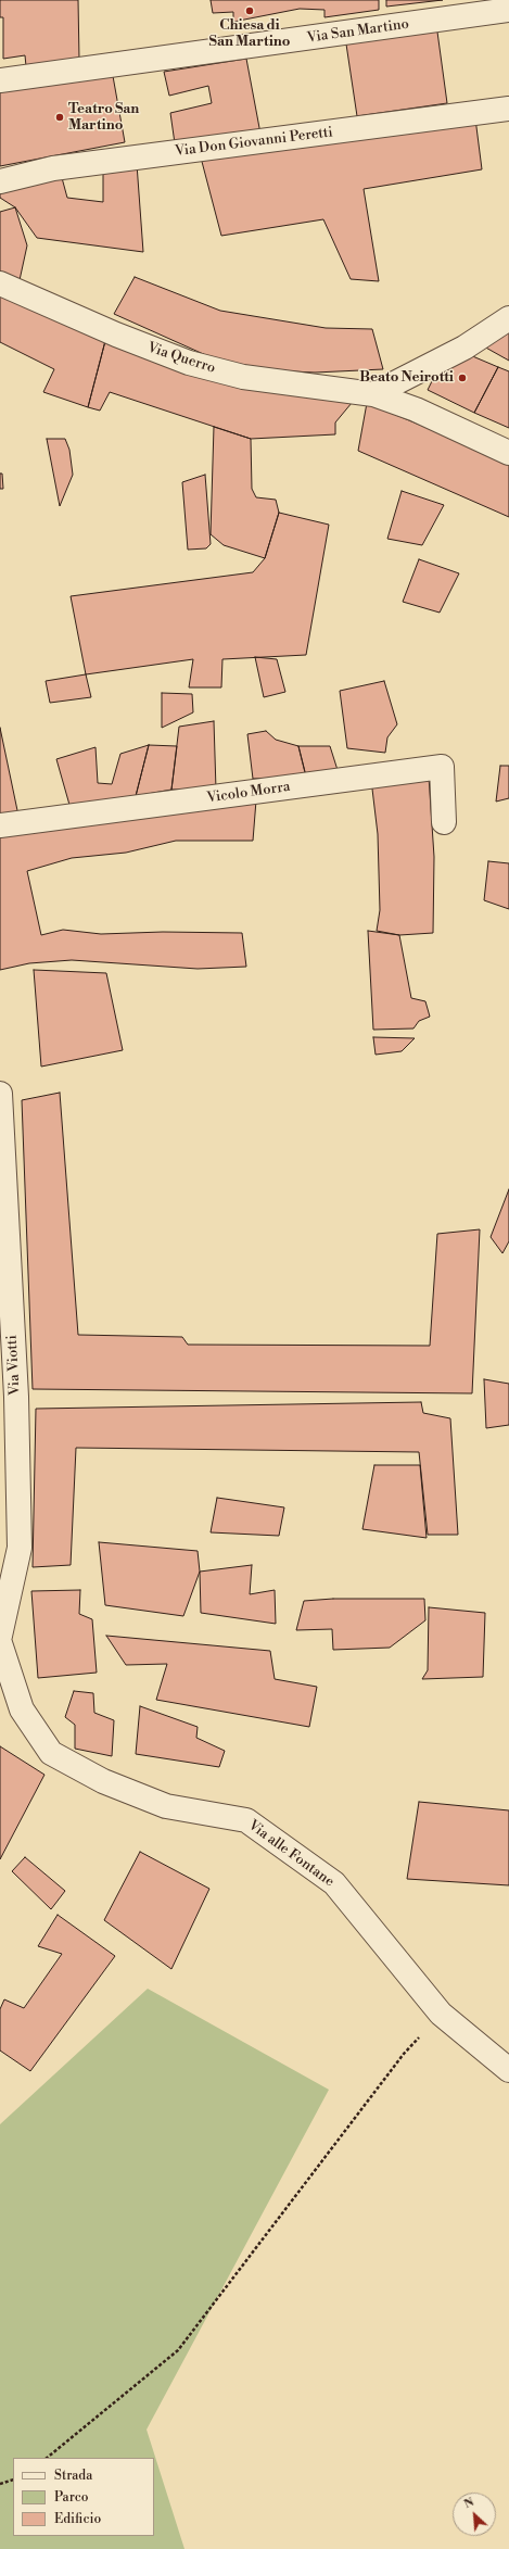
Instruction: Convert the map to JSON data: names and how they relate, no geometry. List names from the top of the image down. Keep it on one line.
{"streets":{"street":["Via San Martino","Via Don Giovanni Peretti","Via Querro","Vicolo Morra","Via Viotti","Via alle Fontane"]},"places":["Chiesa di San Martino","Teatro San Martino","Beato Neirotti"],"legend":["Strada","Parco","Edificio"],"north":"top left"}
